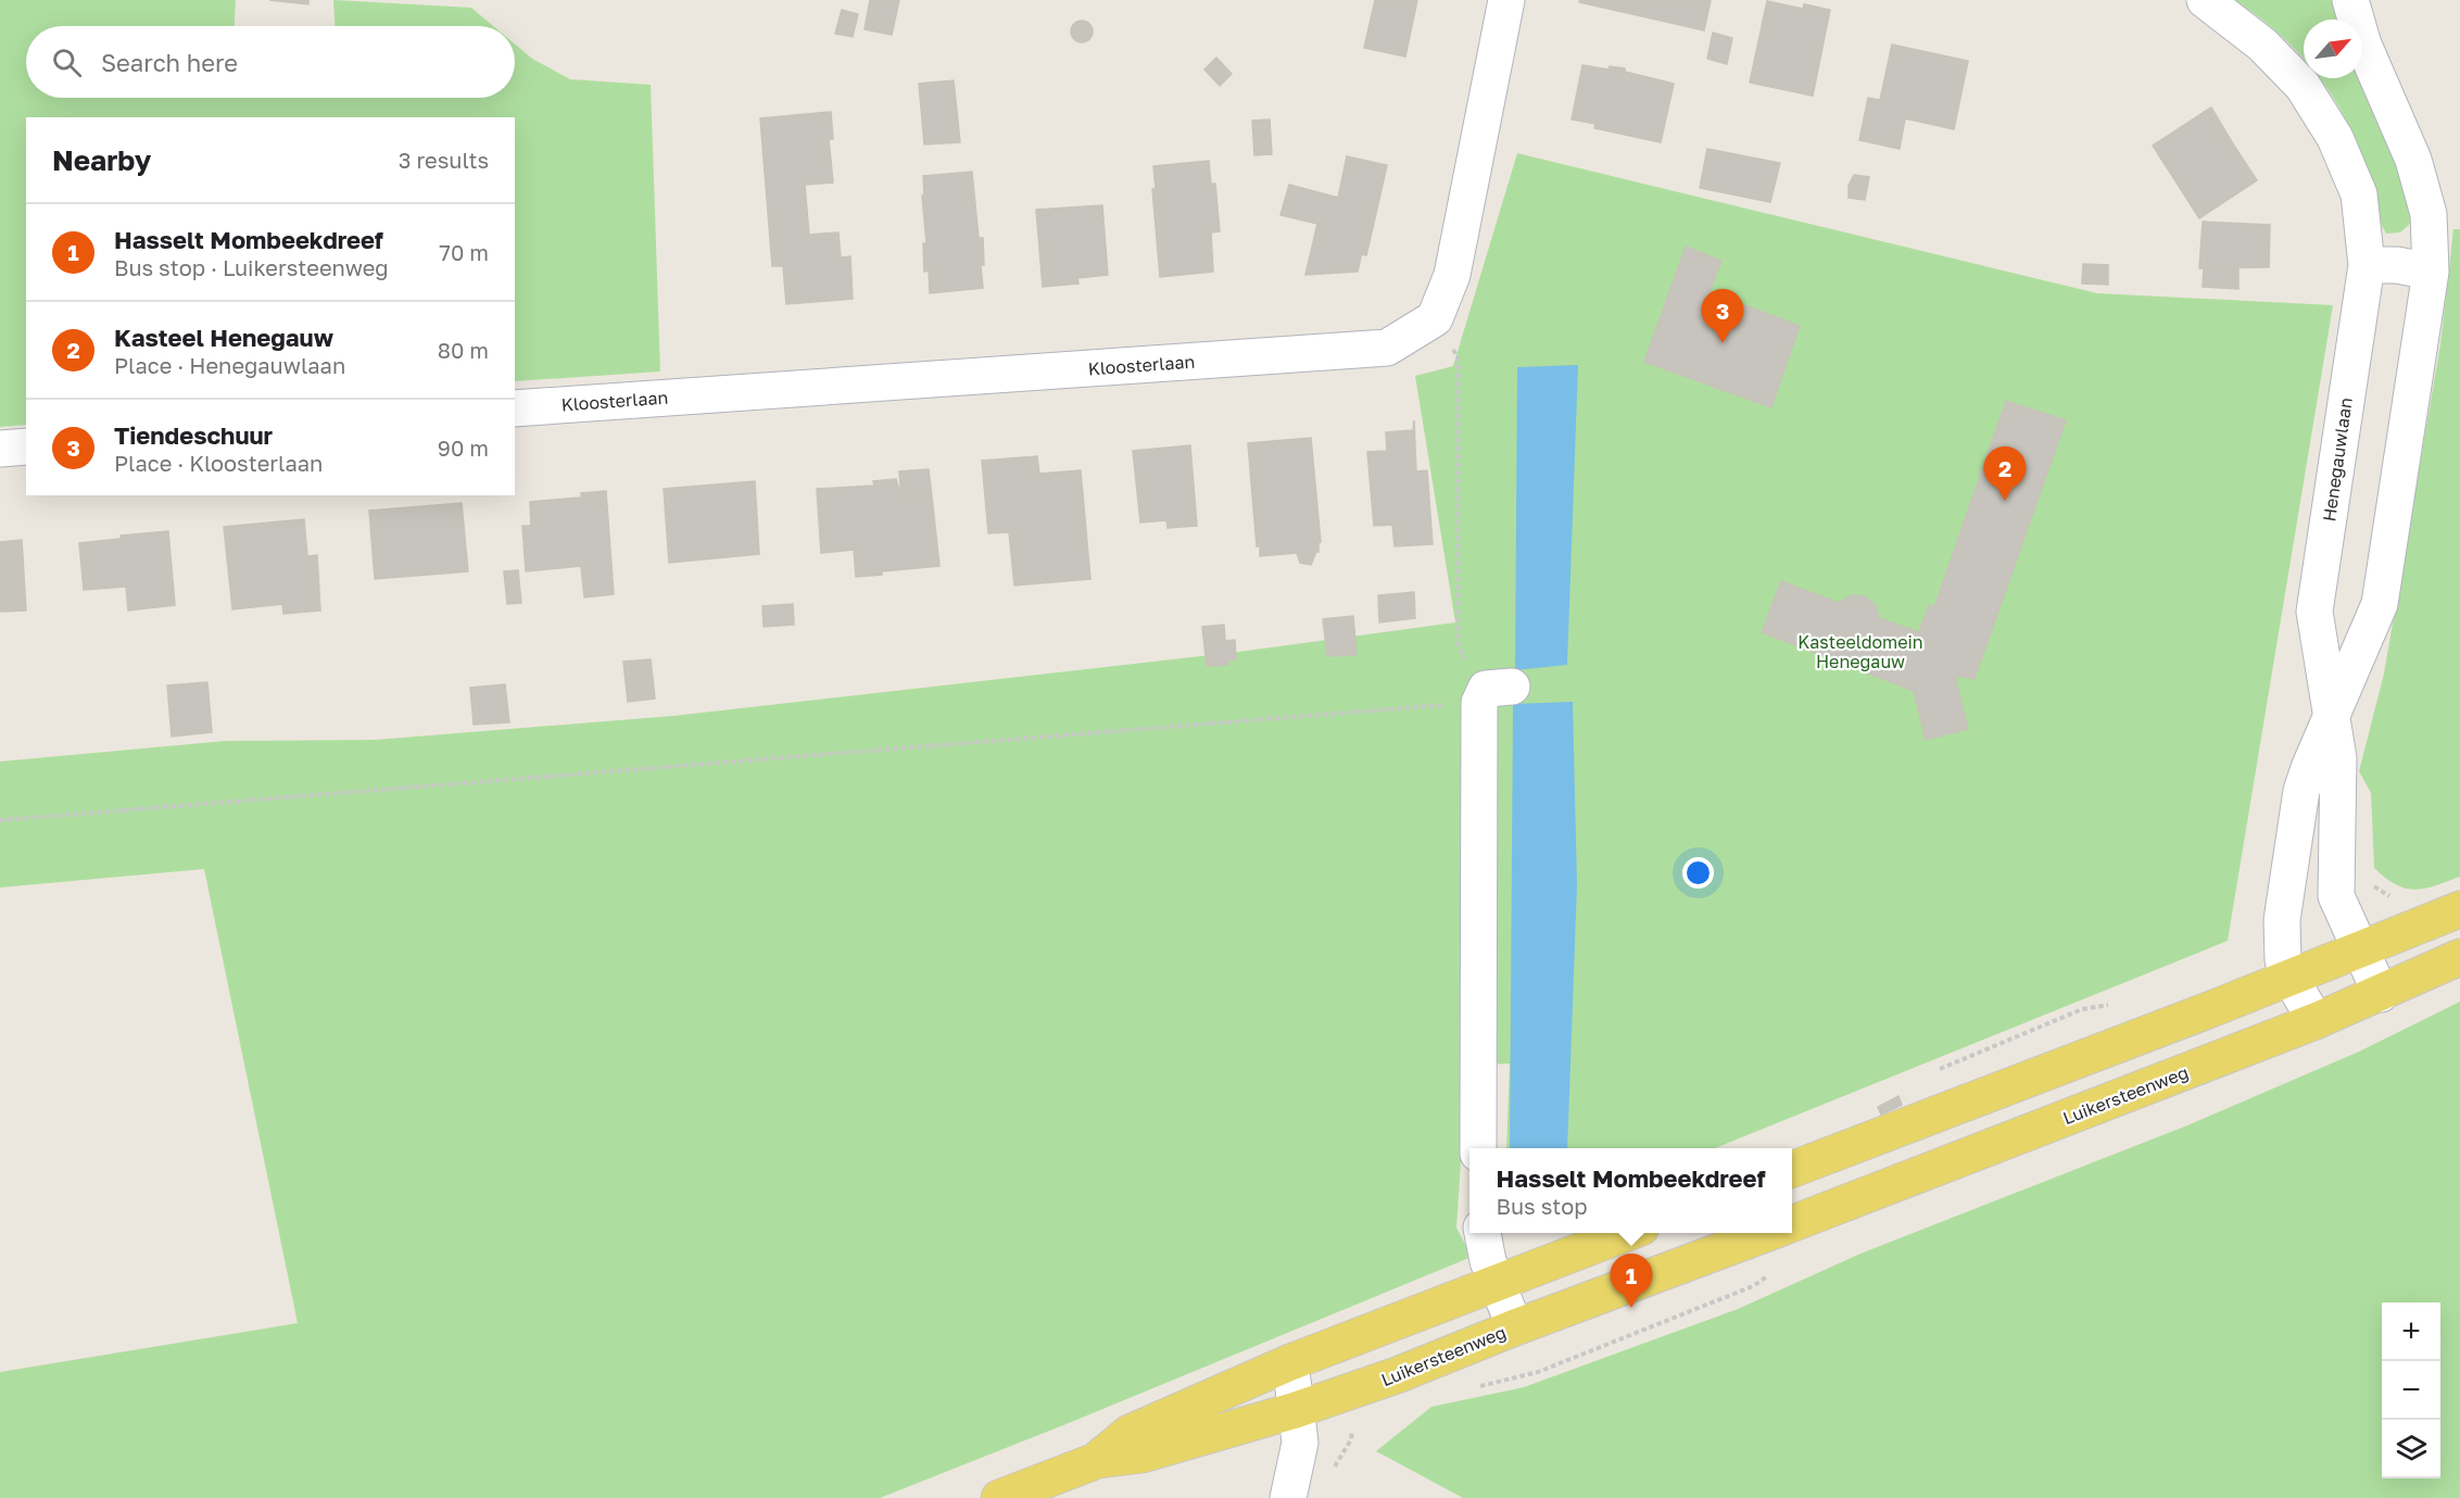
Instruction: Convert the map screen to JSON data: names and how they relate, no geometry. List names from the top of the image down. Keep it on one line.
{"streets":{"main road":["Luikersteenweg"],"street":["Kloosterlaan","Henegauwlaan"]},"crossings":[["Henegauwlaan","Luikersteenweg"]],"parks":["Kasteeldomein Henegauw"],"north":"top right","page":{"search":"Search here","heading":["Nearby","3 results"],"list":[{"mark":"1","name":"Hasselt Mombeekdreef","note":"Bus stop · Luikersteenweg","value":"70 m"},{"mark":"2","name":"Kasteel Henegauw","note":"Place · Henegauwlaan","value":"80 m"},{"mark":"3","name":"Tiendeschuur","note":"Place · Kloosterlaan","value":"90 m"}],"pins":["3","2","1"],"popup":["Hasselt Mombeekdreef","Bus stop"],"map_buttons":["+","−"]}}
